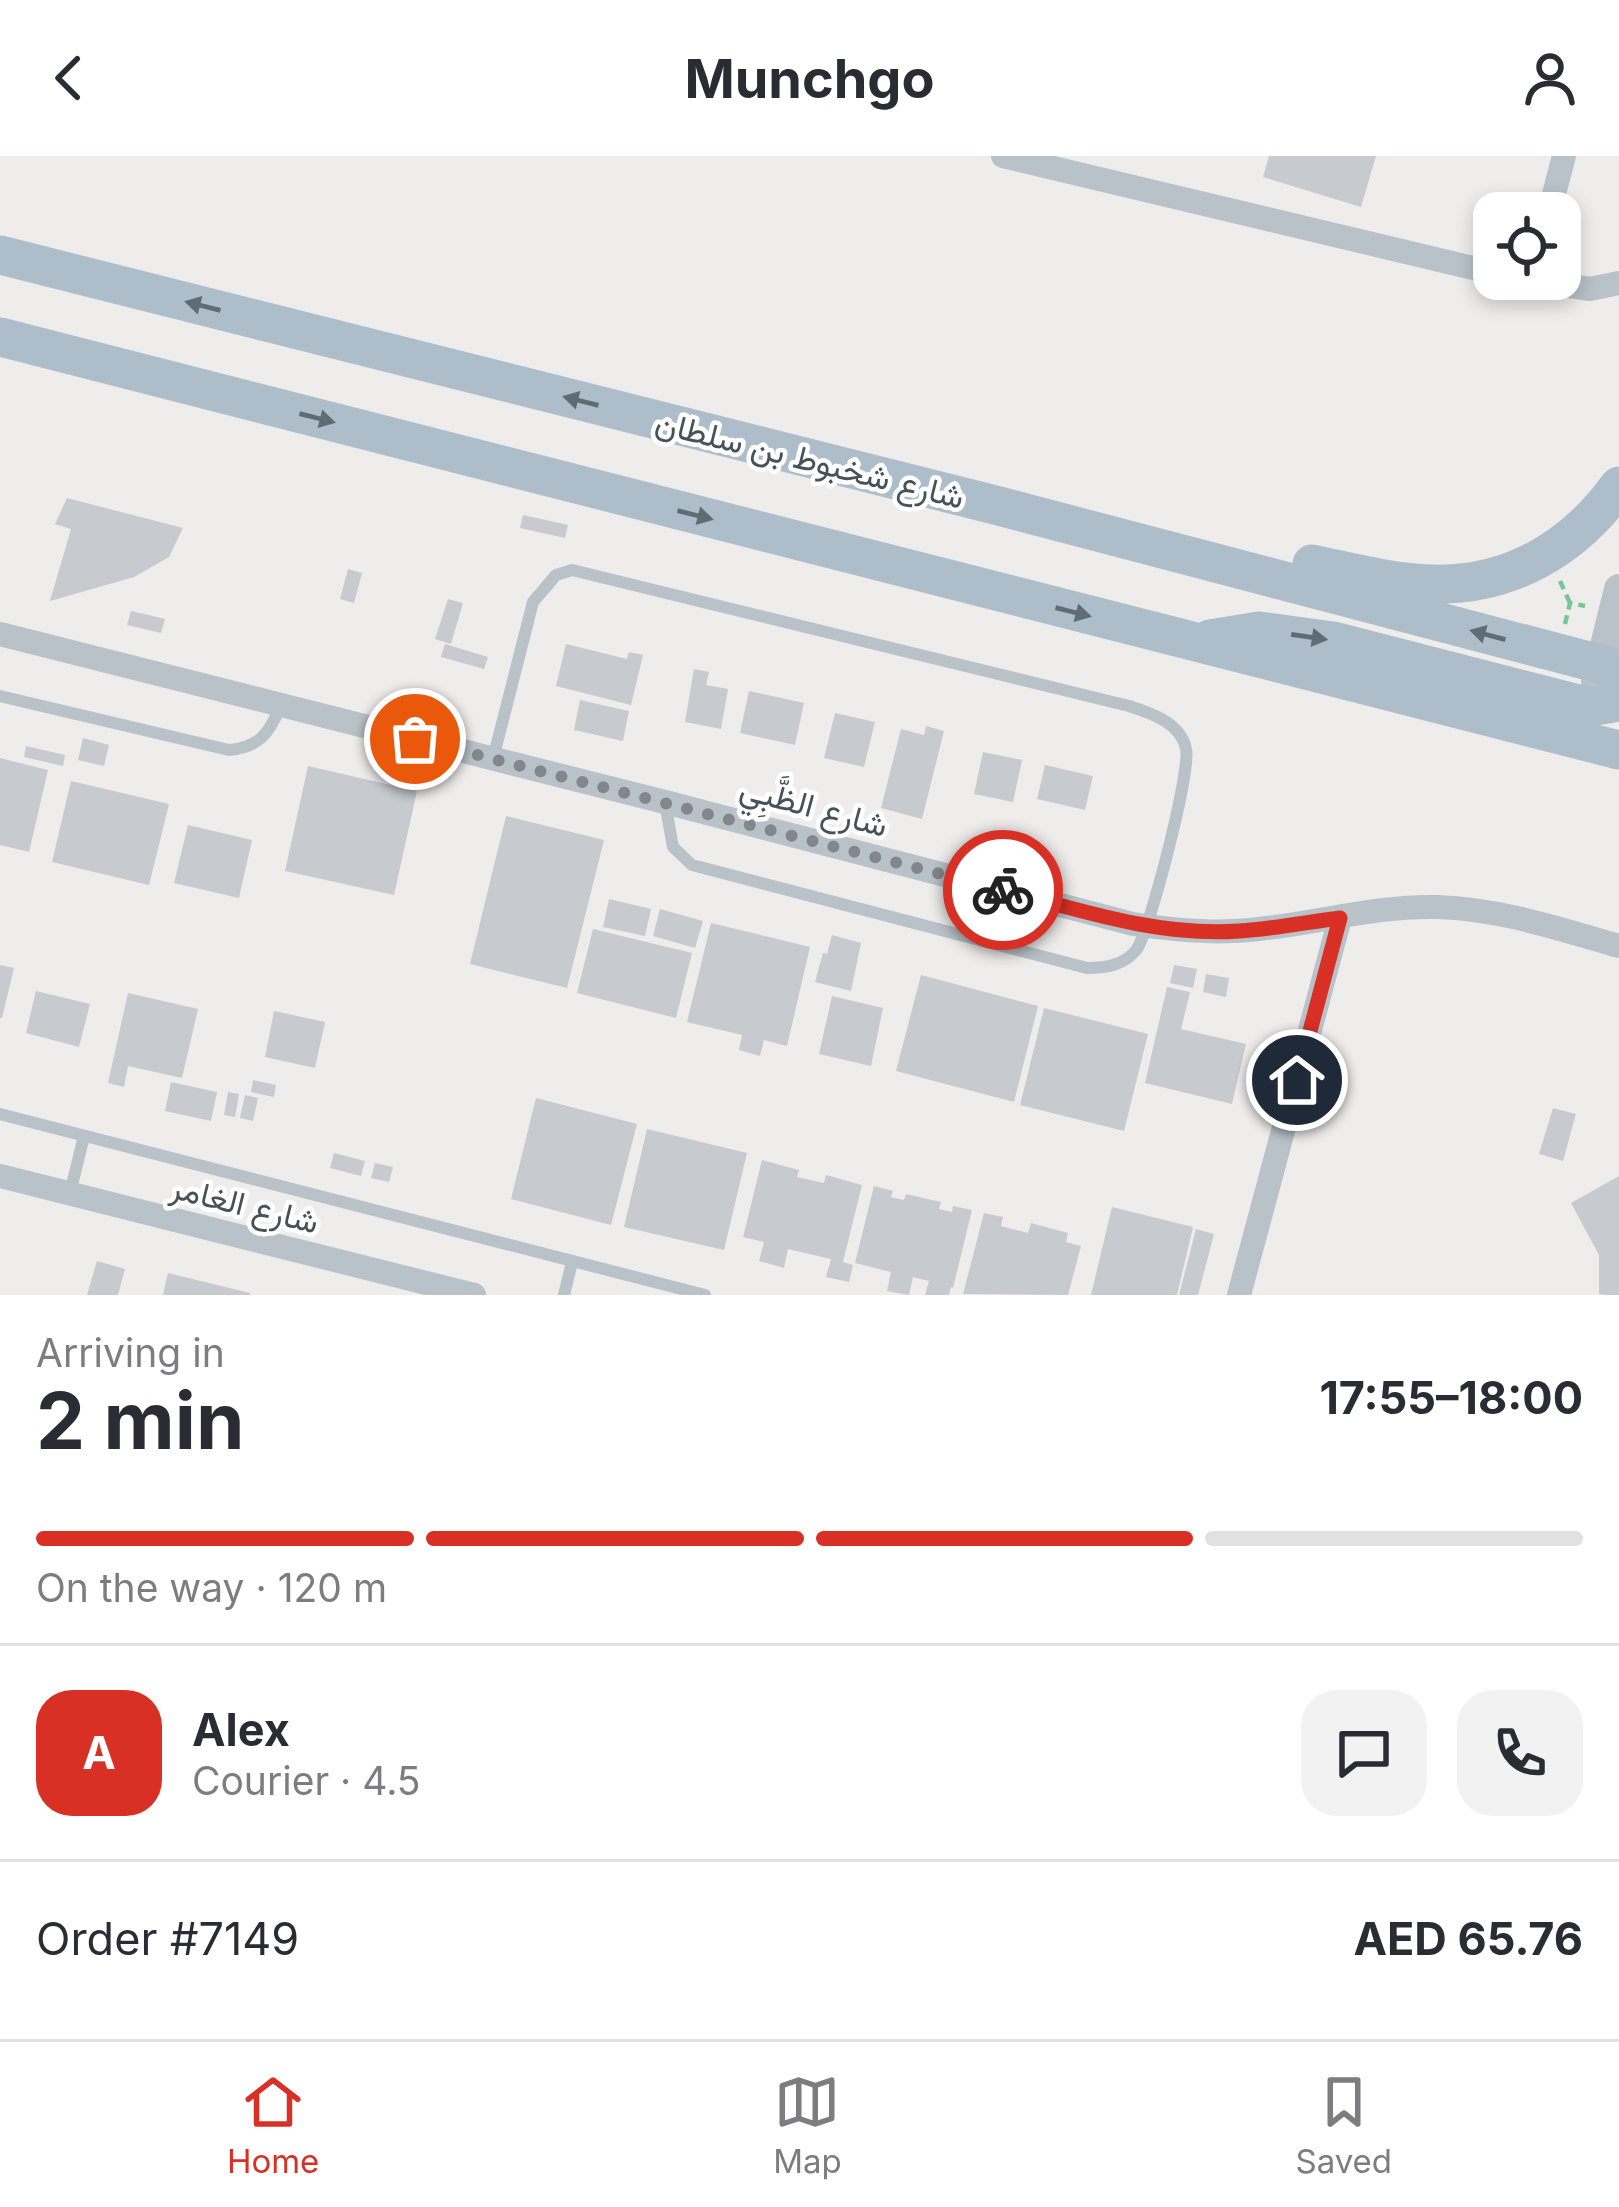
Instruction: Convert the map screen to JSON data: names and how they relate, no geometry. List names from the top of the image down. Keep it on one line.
{"streets":{"main road":["شارع شخبوط بن سلطان"],"street":["شارع الظَّبِي","شارع الغامر"]},"page":{"header":"Munchgo","heading":["2 min","Arriving in","17:55–18:00"],"panel":["Alex","Courier · 4.5","Order #7149","AED 65.76"],"bar":"On the way · 120 m","round":"A","tabs":["Home","Map","Saved"]}}
